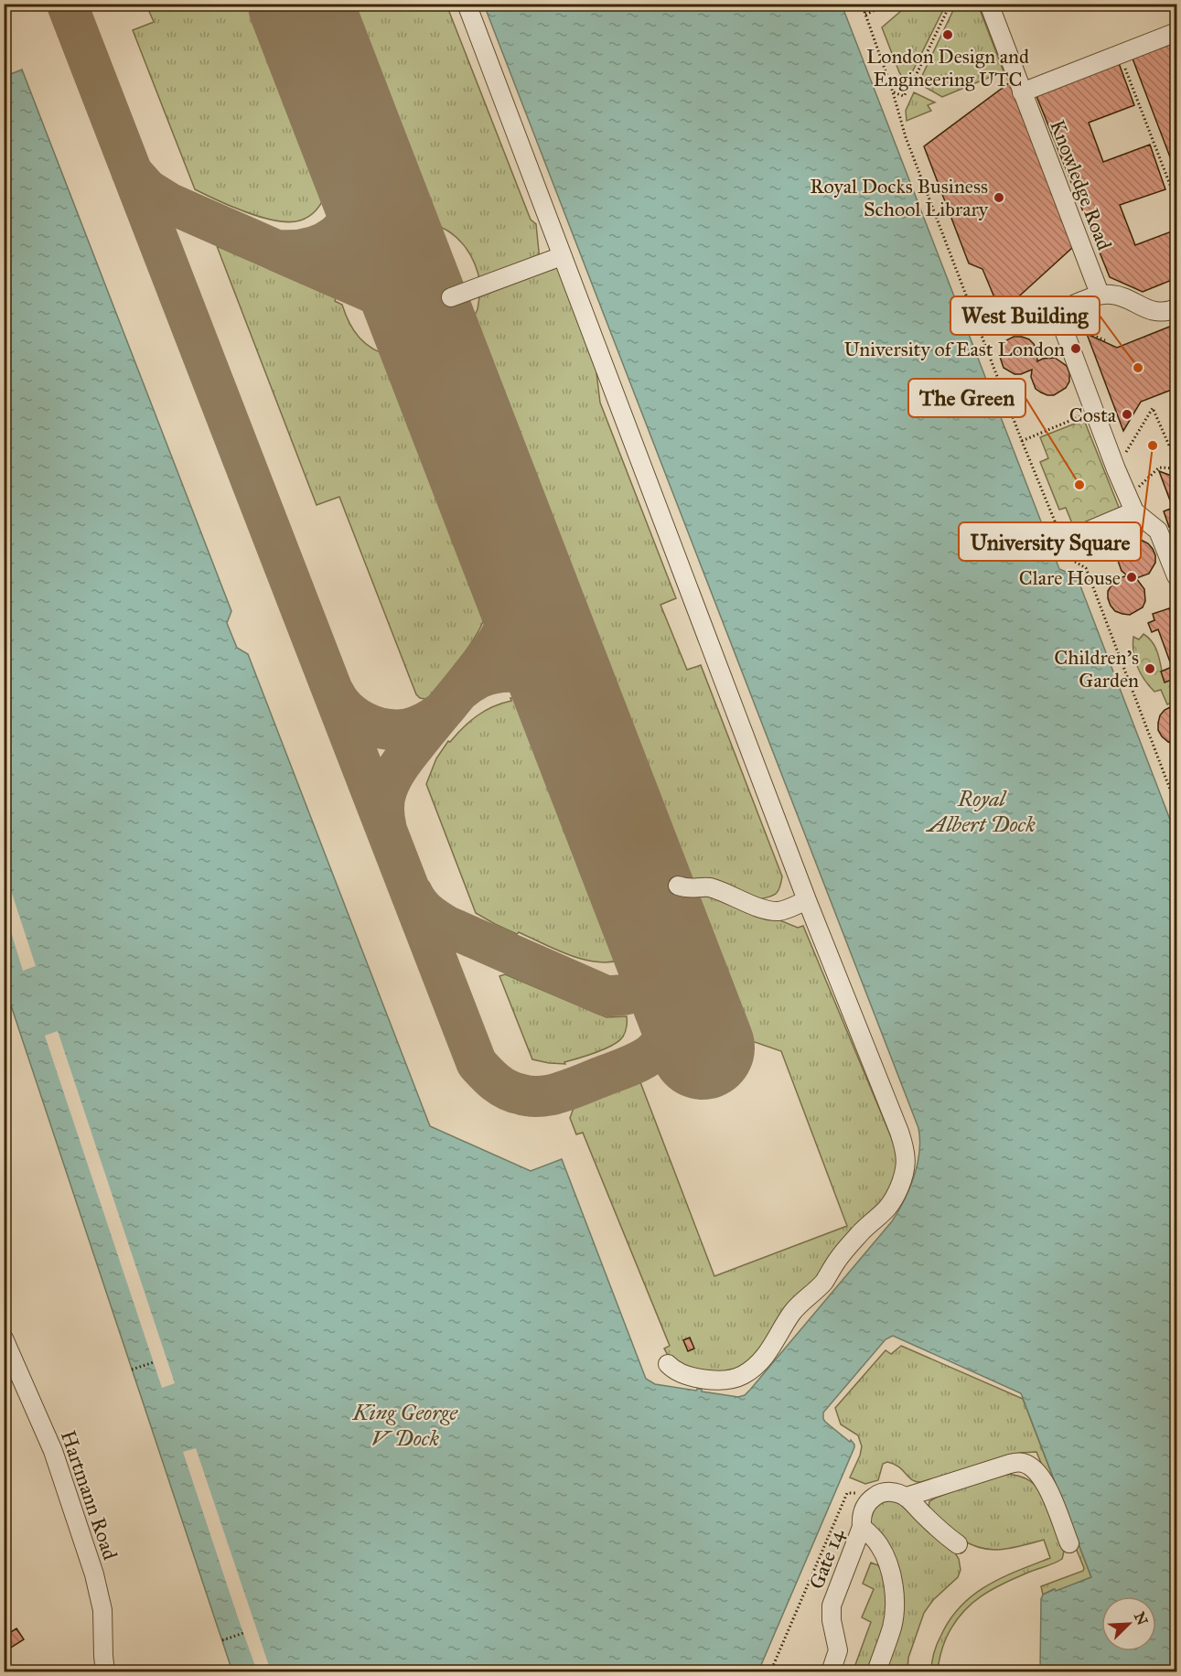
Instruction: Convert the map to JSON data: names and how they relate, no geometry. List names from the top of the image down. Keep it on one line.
{"streets":{"lane":["Knowledge Road","Hartmann Road","Gate 14"]},"water":["Royal Albert Dock","King George V Dock"],"places":["London Design and Engineering UTC","Royal Docks Business School Library","University of East London","West Building","Costa","University Square","The Green","Clare House","Children's Garden"],"north":"top right"}
